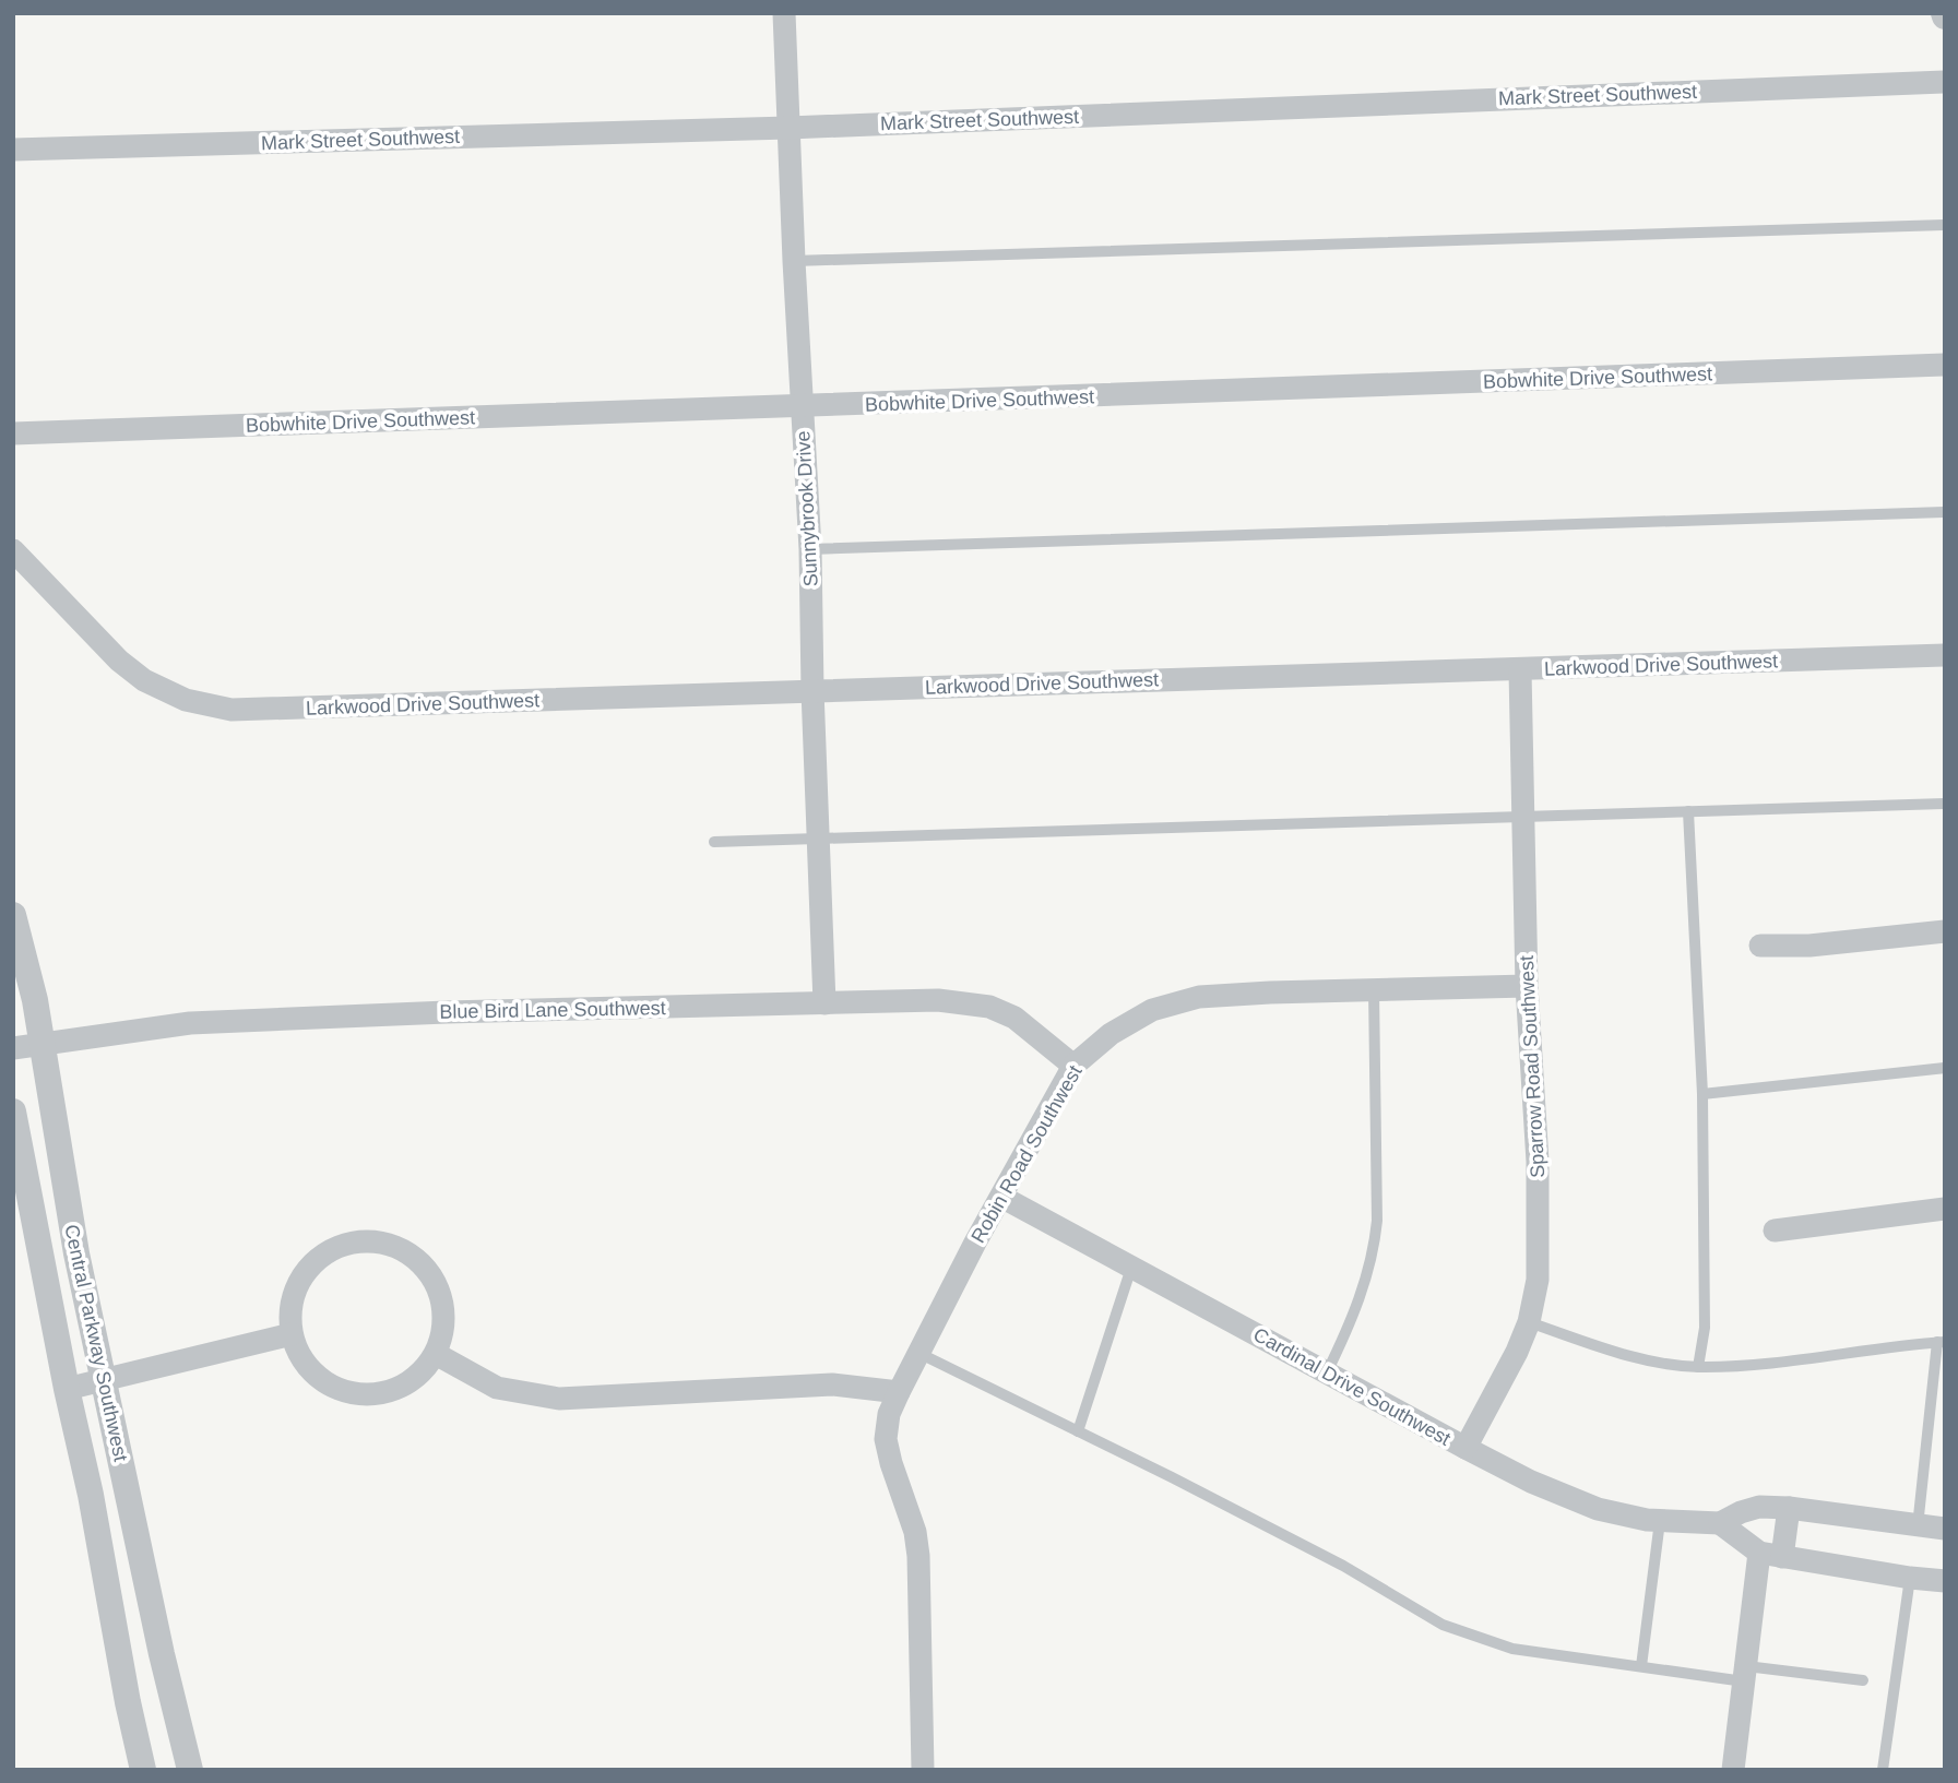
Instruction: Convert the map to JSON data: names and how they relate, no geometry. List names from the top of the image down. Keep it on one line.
{"streets":{"street":["Mark Street Southwest","Bobwhite Drive Southwest","Sunnybrook Drive","Larkwood Drive Southwest","Blue Bird Lane Southwest","Sparrow Road Southwest","Robin Road Southwest","Central Parkway Southwest","Cardinal Drive Southwest"]},"crossings":[["Mark Street Southwest","Sunnybrook Drive"],["Bobwhite Drive Southwest","Sunnybrook Drive"],["Sunnybrook Drive","Larkwood Drive Southwest"],["Sunnybrook Drive","Blue Bird Lane Southwest"],["Larkwood Drive Southwest","Sparrow Road Southwest"],["Blue Bird Lane Southwest","Robin Road Southwest"],["Blue Bird Lane Southwest","Central Parkway Southwest"],["Sparrow Road Southwest","Robin Road Southwest"],["Sparrow Road Southwest","Cardinal Drive Southwest"],["Robin Road Southwest","Cardinal Drive Southwest"]]}
